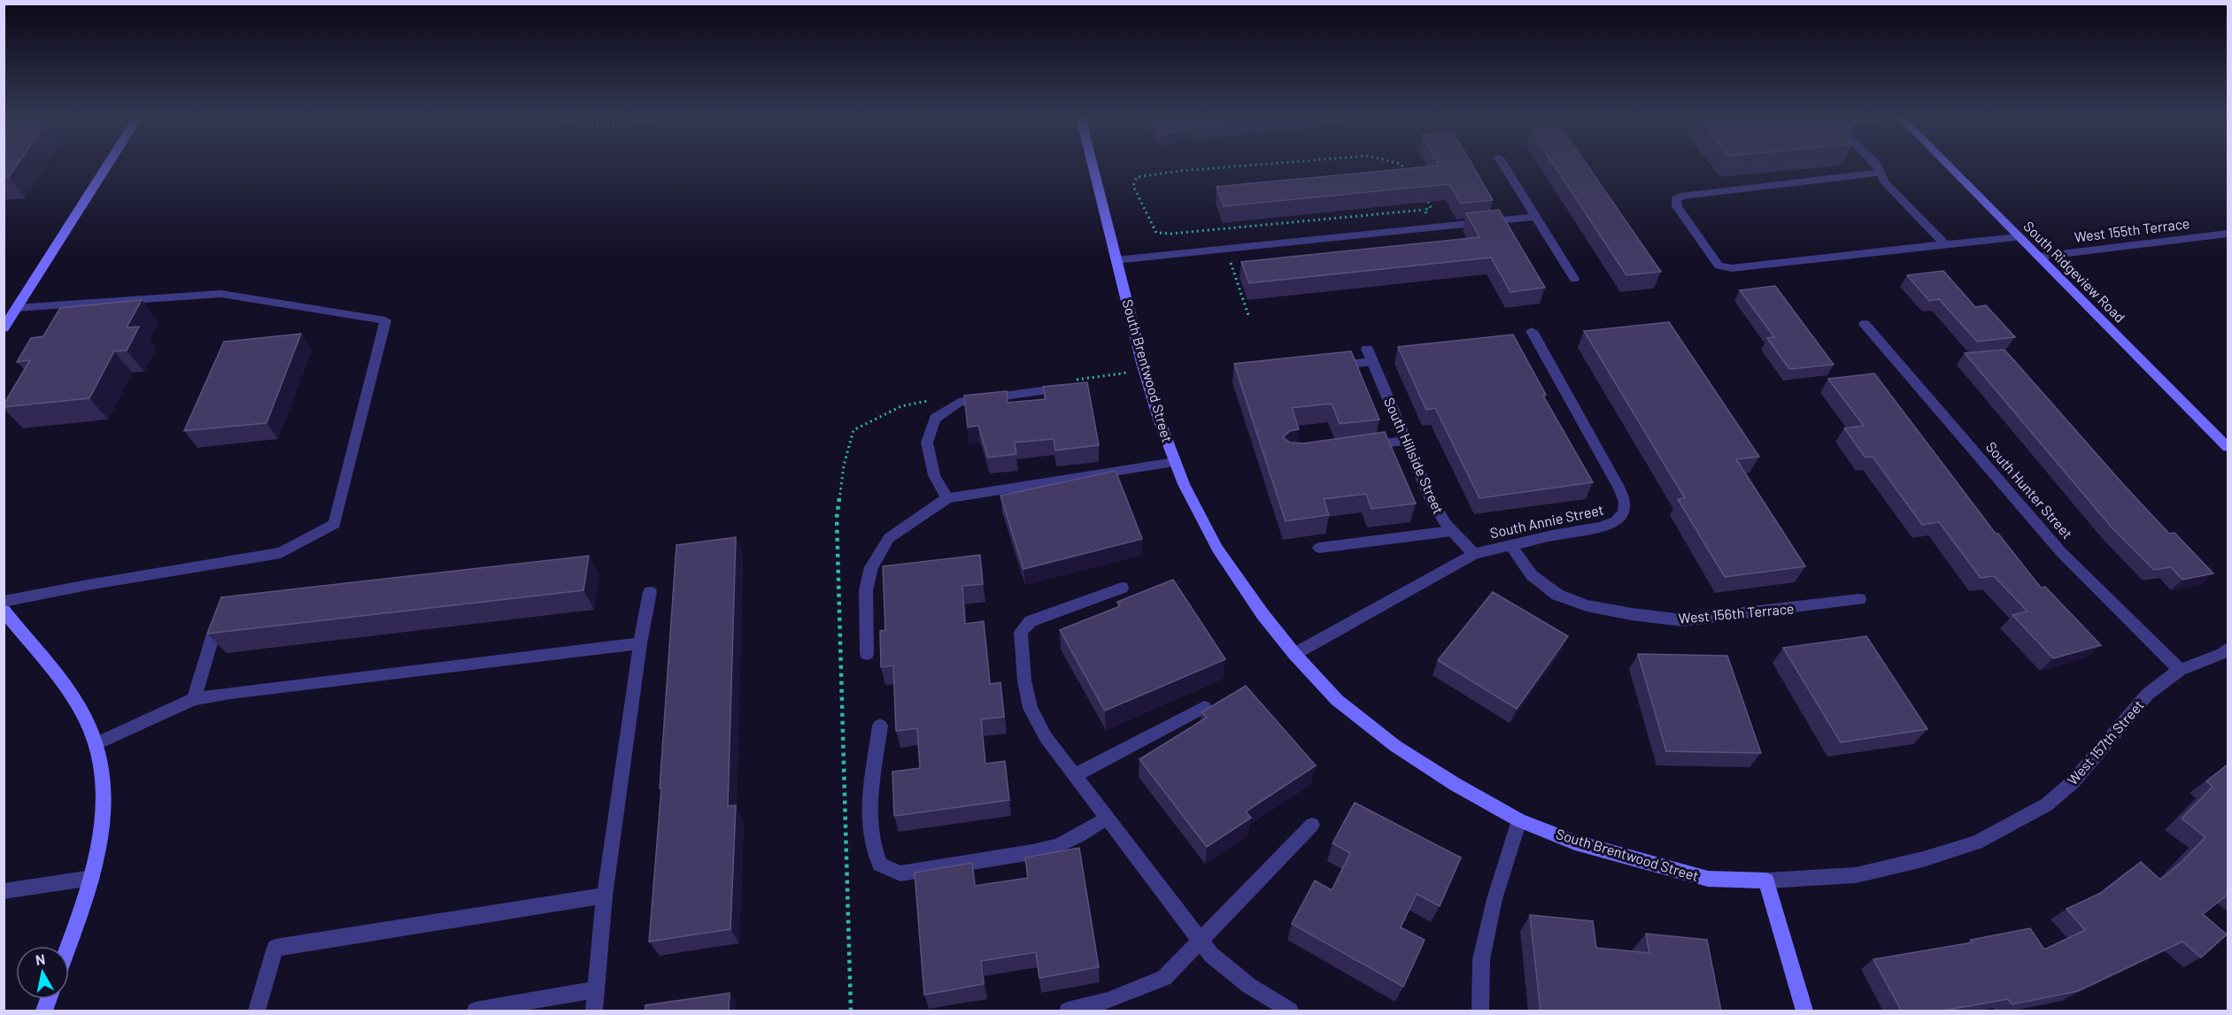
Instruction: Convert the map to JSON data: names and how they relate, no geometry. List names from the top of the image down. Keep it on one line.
{"streets":{"street":["West 155th Terrace","South Ridgeview Road","South Brentwood Street","South Hillside Street","South Hunter Street","South Annie Street","West 156th Terrace","West 157th Street"]},"crossings":[["West 155th Terrace","South Ridgeview Road"],["South Brentwood Street","South Annie Street"],["South Brentwood Street","West 157th Street"],["South Hillside Street","South Annie Street"],["South Hunter Street","West 157th Street"],["South Annie Street","West 156th Terrace"]],"north":"top"}
